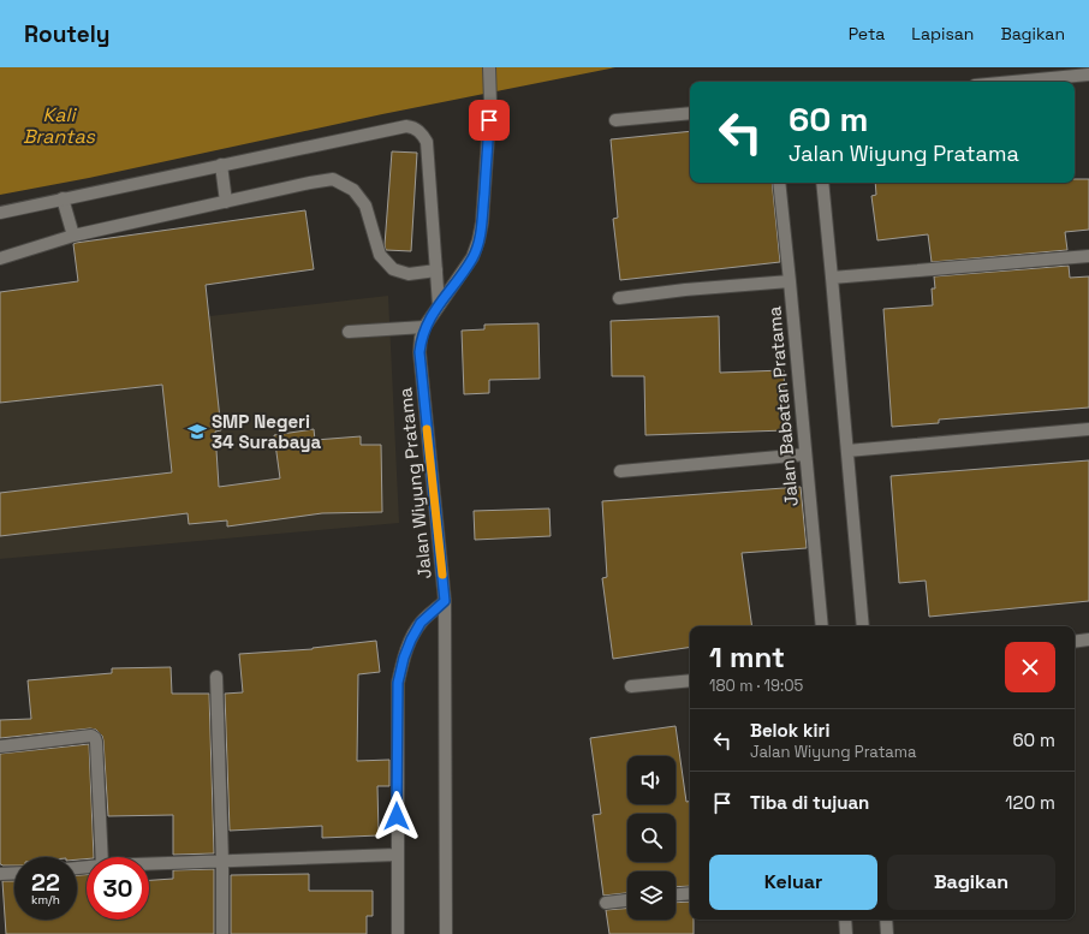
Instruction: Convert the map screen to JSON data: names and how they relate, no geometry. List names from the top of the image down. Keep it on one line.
{"streets":{"street":["Jalan Babatan Pratama","Jalan Wiyung Pratama"]},"water":["Kali Brantas"],"places":{"school or university":["SMP Negeri 34 Surabaya"]},"page":{"header":"Routely","nav":["Peta","Lapisan","Bagikan"],"turn":["60 m","Jalan Wiyung Pratama"],"heading":["1 mnt","180 m · 19:05"],"list":[{"name":"Belok kiri","note":"Jalan Wiyung Pratama","value":"60 m"},{"name":"Tiba di tujuan","value":"120 m"}],"buttons":["Keluar","Bagikan"],"speed":"22 km/h","limit":"30"}}
